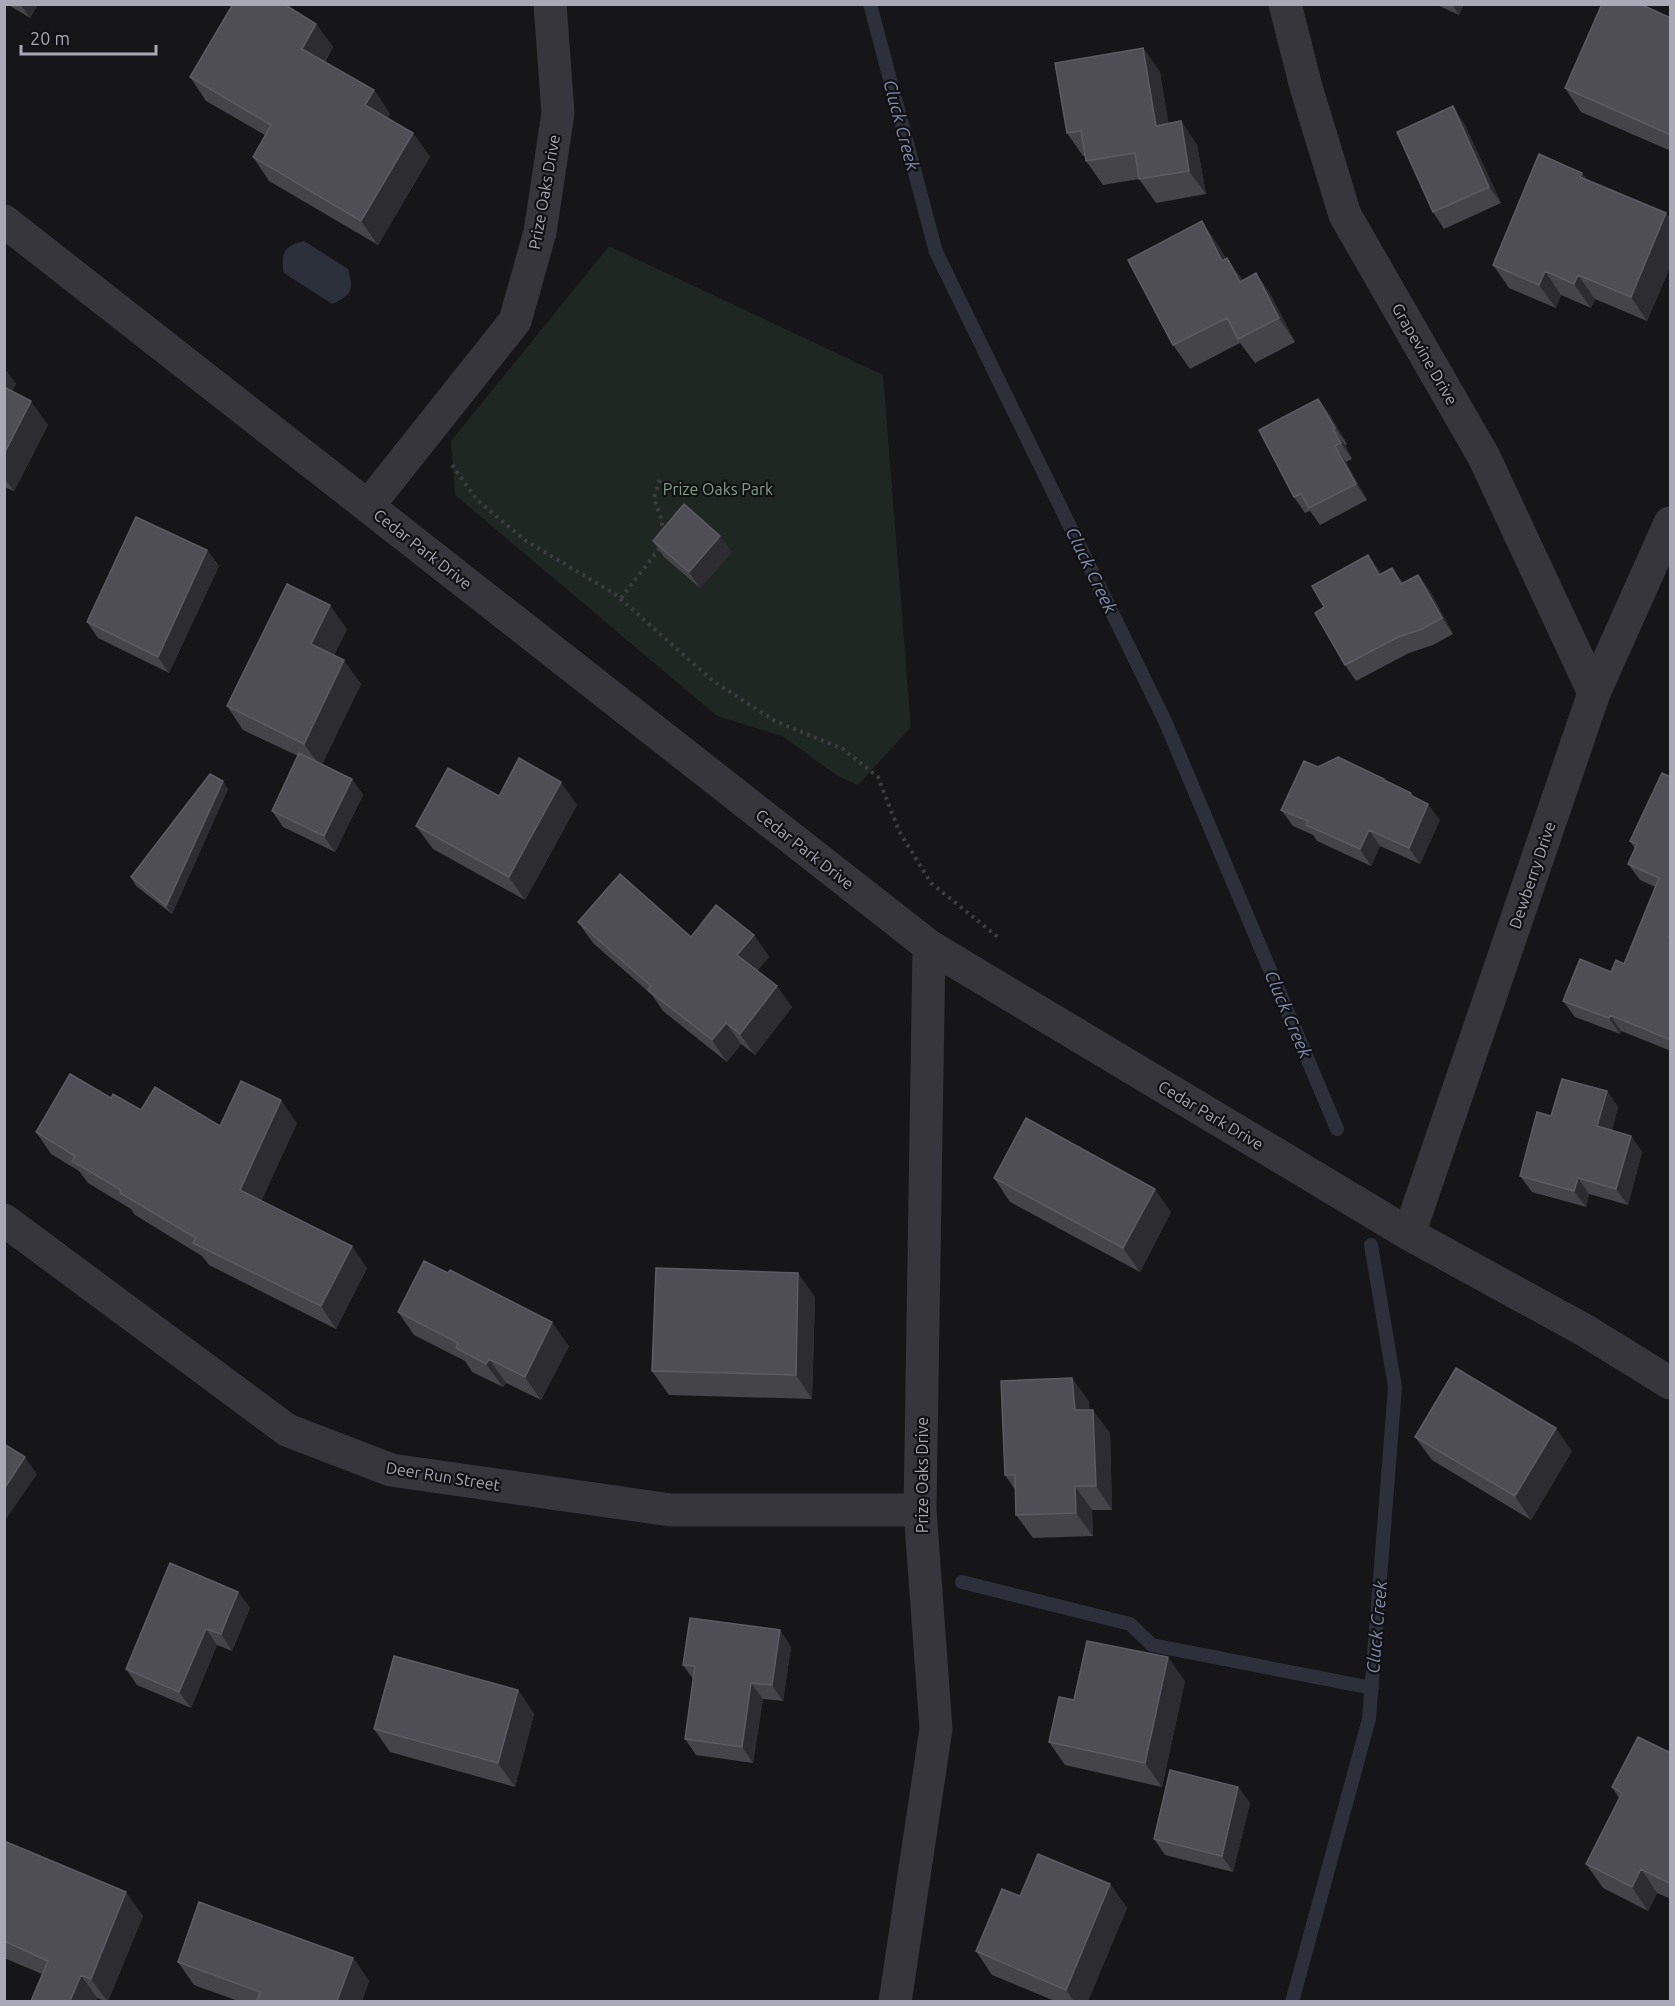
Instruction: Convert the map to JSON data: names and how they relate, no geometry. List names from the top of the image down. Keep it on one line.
{"streets":{"street":["Prize Oaks Drive","Grapevine Drive","Cedar Park Drive","Dewberry Drive","Deer Run Street"]},"crossings":[["Prize Oaks Drive","Cedar Park Drive"],["Prize Oaks Drive","Deer Run Street"],["Grapevine Drive","Dewberry Drive"],["Cedar Park Drive","Dewberry Drive"]],"water":["Cluck Creek"],"parks":["Prize Oaks Park"],"scale_bar":"20 m"}
